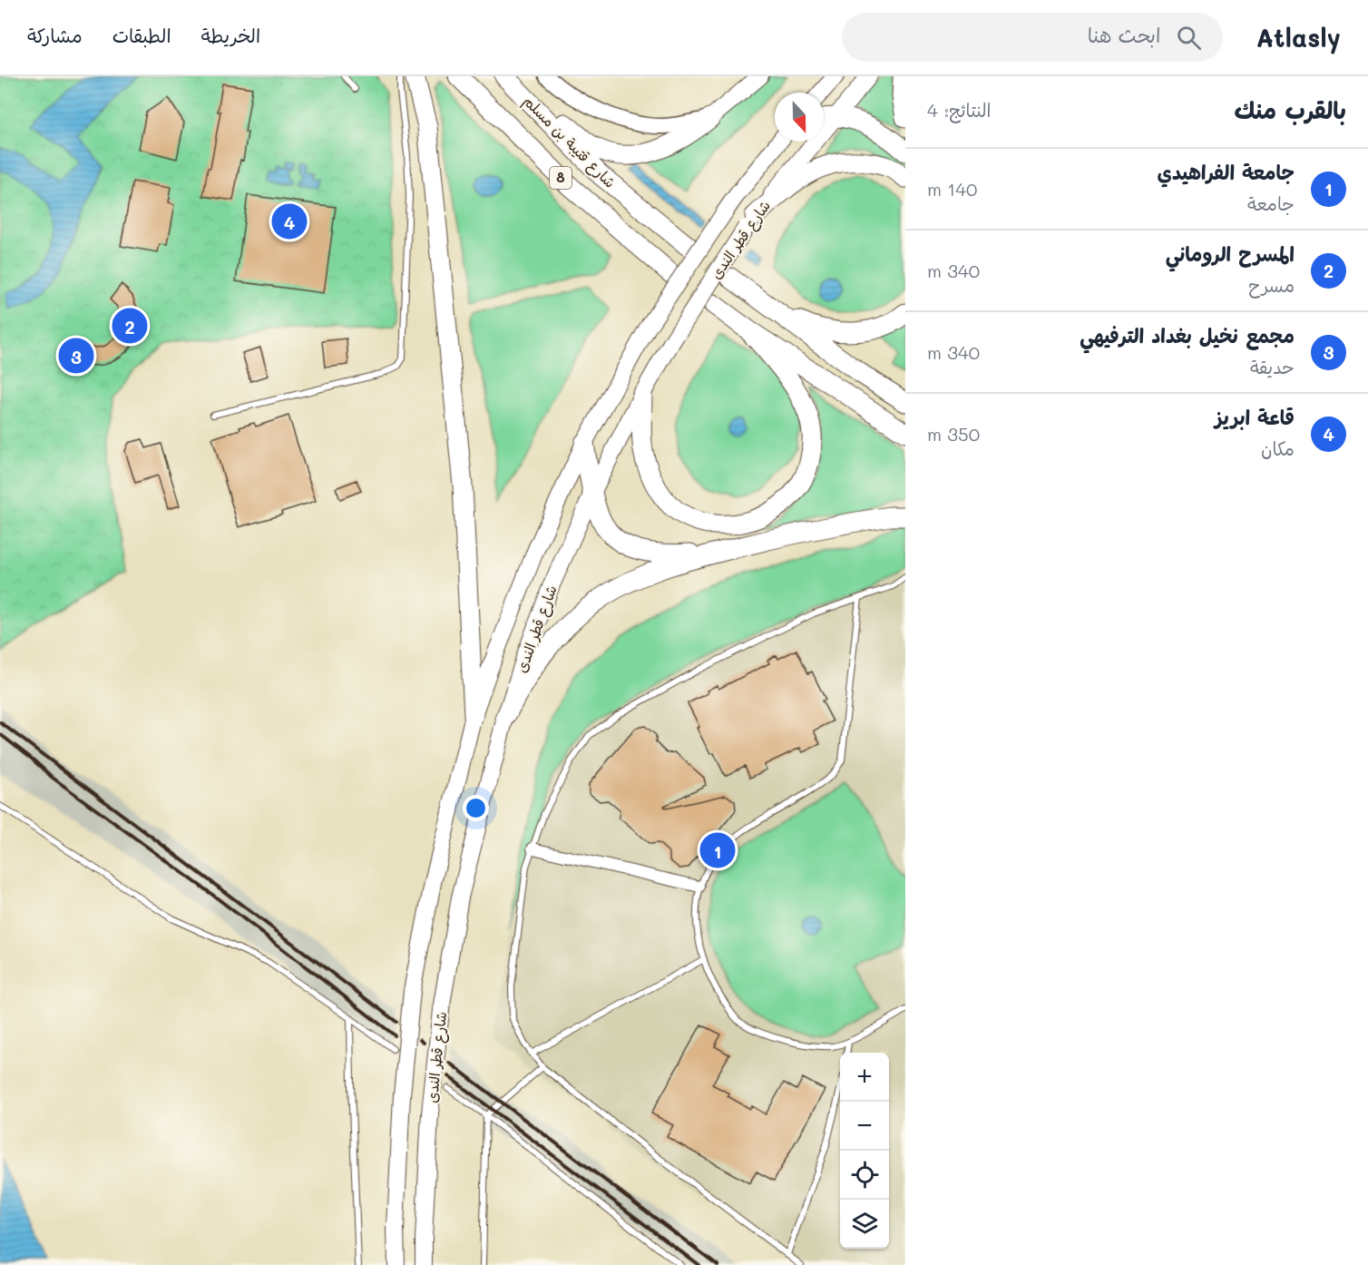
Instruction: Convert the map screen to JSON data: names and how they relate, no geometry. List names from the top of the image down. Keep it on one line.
{"streets":{"highway":["شارع قتيبة بن مسلم","8"],"main road":["شارع قطر الندى"]},"north":"bottom","page":{"header":"Atlasly","search":"ابحث هنا","nav":["الخريطة","الطبقات","مشاركة"],"heading":["بالقرب منك","النتائج: 4"],"list":[{"mark":"1","name":"جامعة الفراهيدي","note":"جامعة","value":"140 m"},{"mark":"2","name":"المسرح الروماني","note":"مسرح","value":"340 m"},{"mark":"3","name":"مجمع نخيل بغداد الترفيهي","note":"حديقة","value":"340 m"},{"mark":"4","name":"قاعة ابريز","note":"مكان","value":"350 m"}],"pins":["4","2","3","1"],"map_buttons":["+","−"]}}
